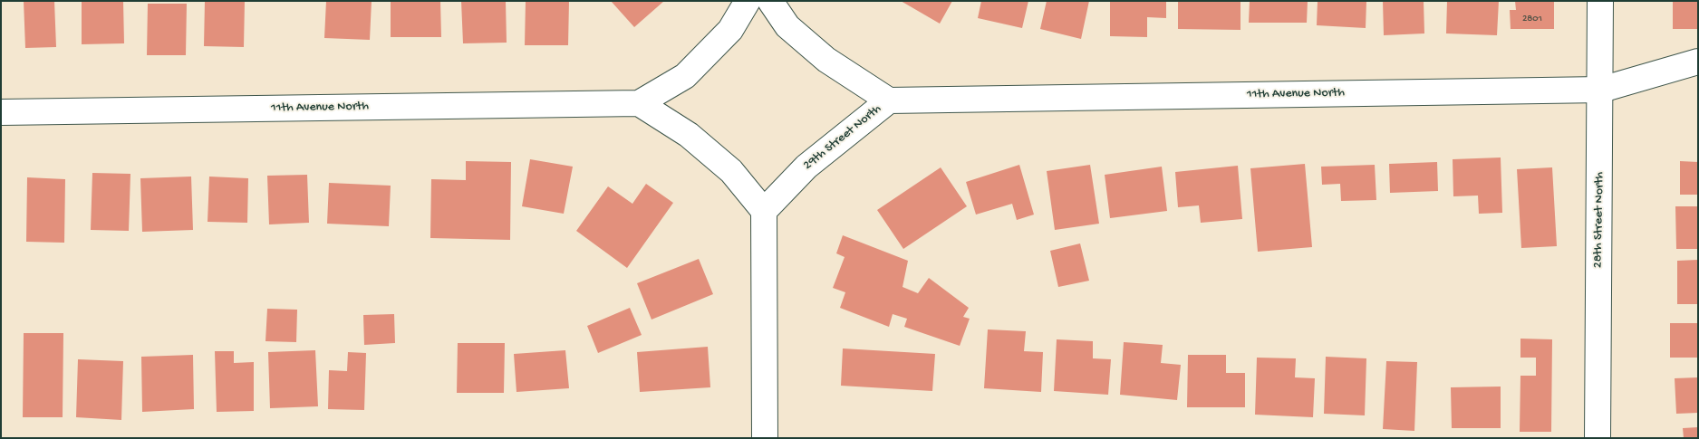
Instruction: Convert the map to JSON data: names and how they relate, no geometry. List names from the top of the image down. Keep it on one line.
{"streets":{"street":["11th Avenue North","29th Street North","28th Street North"]},"crossings":[["11th Avenue North","29th Street North"],["11th Avenue North","28th Street North"]],"house_numbers":["2801"]}
